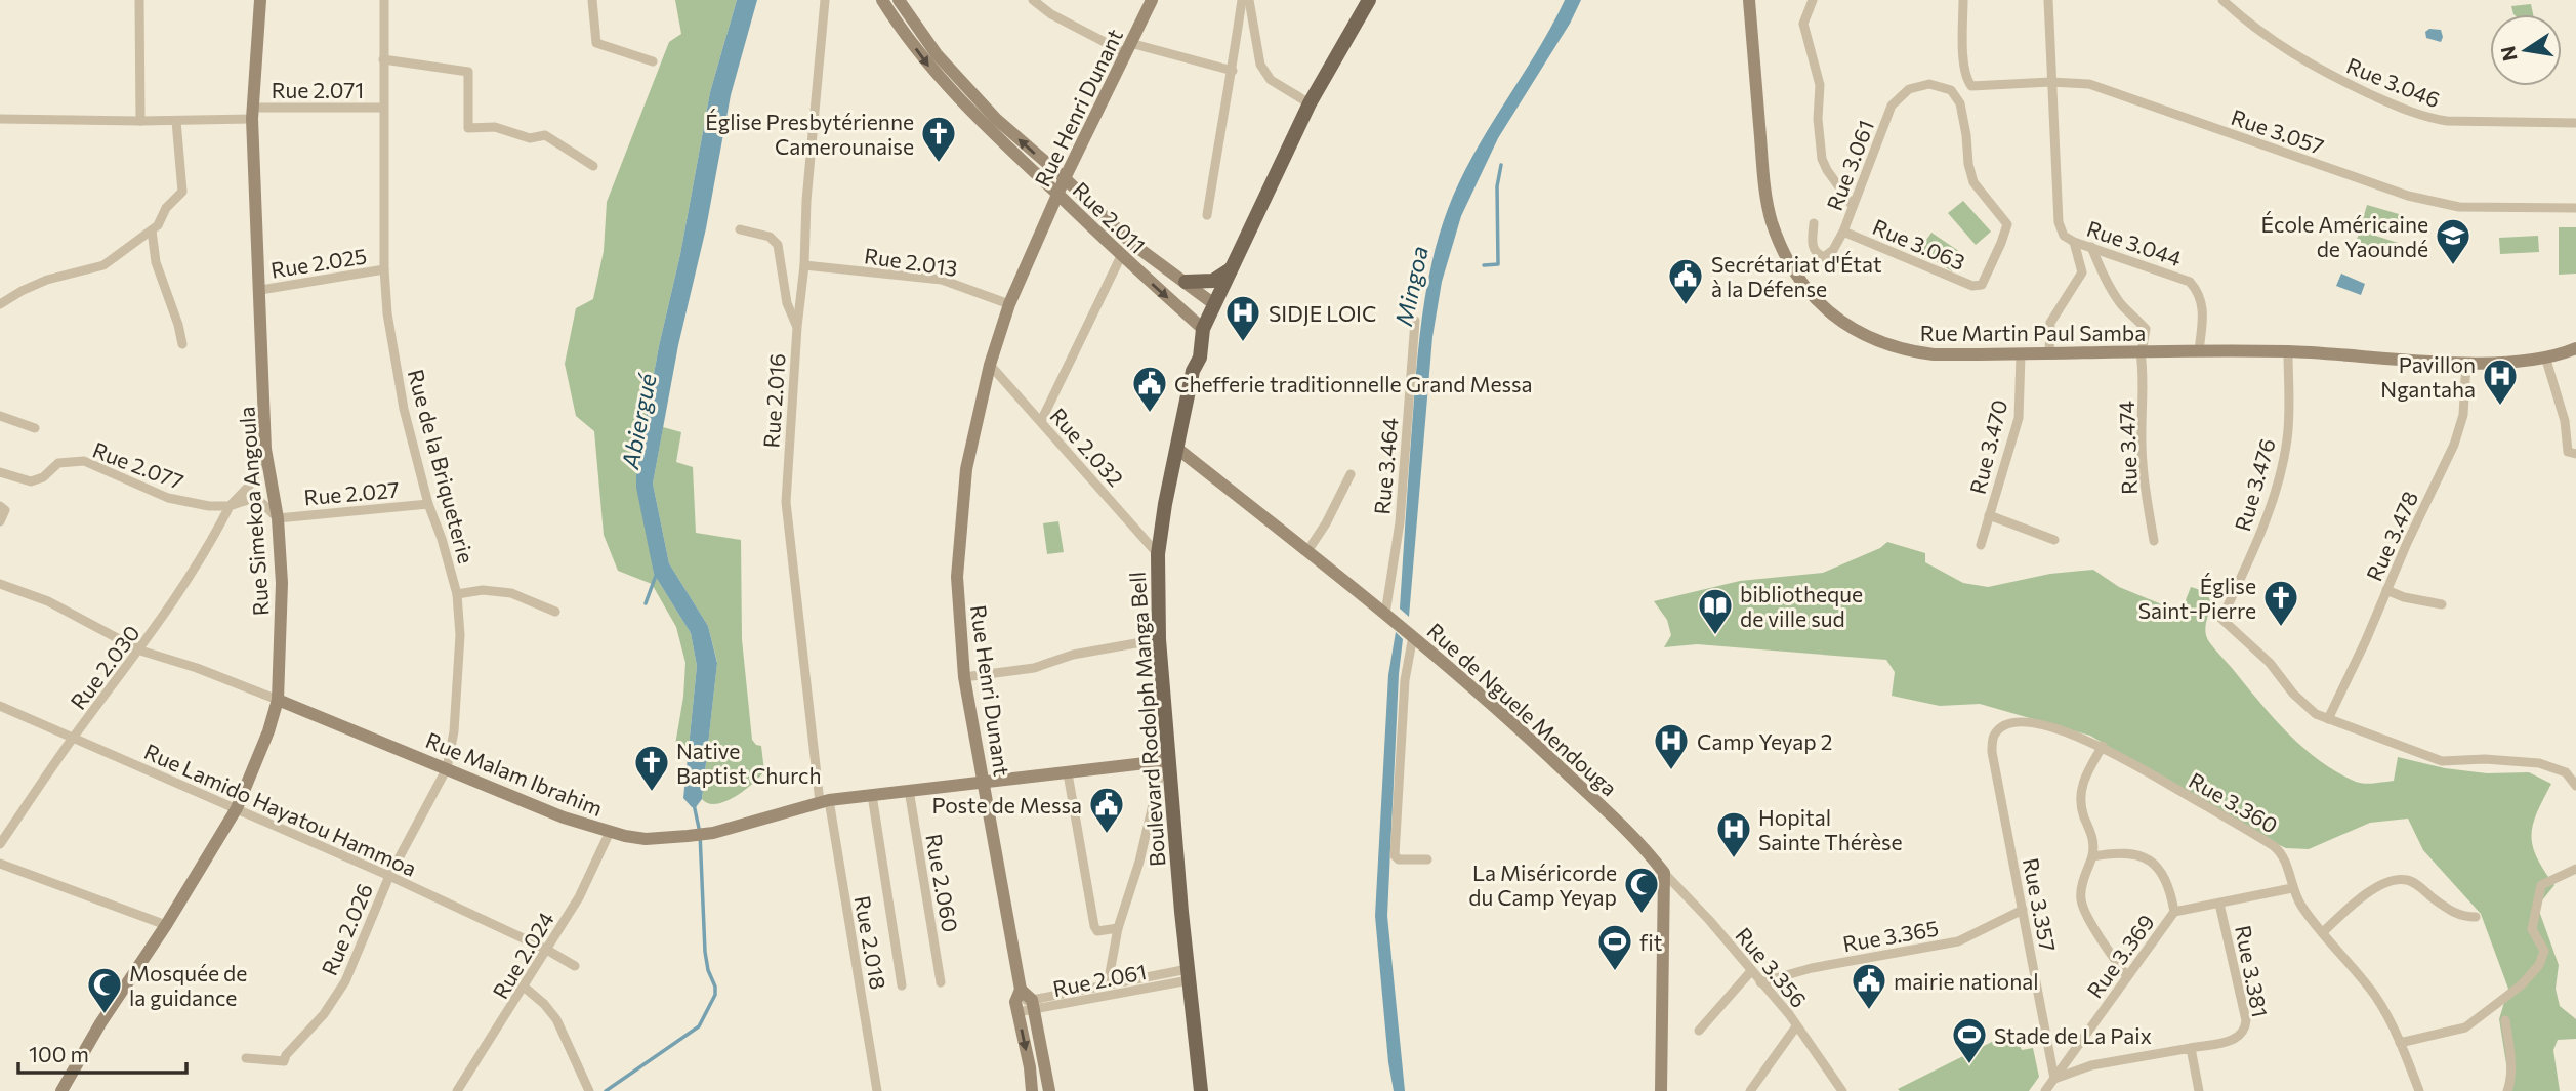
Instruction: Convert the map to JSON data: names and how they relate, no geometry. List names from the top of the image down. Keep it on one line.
{"streets":{"main road":["Boulevard Rodolph Manga Bell"],"street":["Rue 3.046","Rue 2.071","Rue Henri Dunant","Rue 3.057","Rue 3.061","Rue 2.011","Rue 3.044","Rue 3.063","Rue 2.013","Rue 2.025","Rue Martin Paul Samba","Rue 2.016","Rue 2.032","Rue 3.470","Rue 3.474","Rue 2.077","Rue de la Briqueterie","Rue 3.464","Rue 3.476","Rue 2.027","Rue Simekoa Angoula","Rue 3.478","Rue 2.030","Rue de Nguele Mendouga","Rue Malam Ibrahim","Rue 3.360","Rue Lamido Hayatou Hammoa","Rue 2.060","Rue 3.357","Rue 2.026","Rue 3.365","Rue 2.018","Rue 2.024","Rue 3.369","Rue 3.356","Rue 3.381","Rue 2.061"]},"crossings":[["Rue 2.071","Rue de la Briqueterie"],["Rue 2.071","Rue Simekoa Angoula"],["Rue Henri Dunant","Rue 2.011"],["Rue Henri Dunant","Rue 2.013"],["Rue Henri Dunant","Rue 2.032"],["Rue Henri Dunant","Rue Malam Ibrahim"],["Rue Henri Dunant","Rue 2.061"],["Rue 3.057","Rue 3.044"],["Rue 3.061","Rue 3.063"],["Rue 2.011","Boulevard Rodolph Manga Bell"],["Rue 3.044","Rue Martin Paul Samba"],["Rue 3.044","Rue 3.474"],["Rue 2.013","Rue 2.016"],["Rue 2.025","Rue de la Briqueterie"],["Rue 2.025","Rue Simekoa Angoula"],["Rue Martin Paul Samba","Rue 3.470"],["Rue Martin Paul Samba","Rue 3.474"],["Rue Martin Paul Samba","Rue 3.476"],["Rue Martin Paul Samba","Rue 3.478"],["Rue 2.016","Rue Malam Ibrahim"],["Rue 2.016","Rue 2.018"],["Rue 2.032","Boulevard Rodolph Manga Bell"],["Rue 2.077","Rue 2.030"],["Rue de la Briqueterie","Rue 2.027"],["Rue de la Briqueterie","Rue Malam Ibrahim"],["Rue de la Briqueterie","Rue 2.026"],["Rue 3.464","Rue de Nguele Mendouga"],["Rue 3.476","Rue 3.478"],["Rue 2.027","Rue Simekoa Angoula"],["Rue Simekoa Angoula","Rue 2.030"],["Rue Simekoa Angoula","Rue Malam Ibrahim"],["Rue Simekoa Angoula","Rue Lamido Hayatou Hammoa"],["Rue 2.030","Rue Malam Ibrahim"],["Rue 2.030","Rue Lamido Hayatou Hammoa"],["Rue de Nguele Mendouga","Boulevard Rodolph Manga Bell"],["Rue de Nguele Mendouga","Rue 3.356"],["Boulevard Rodolph Manga Bell","Rue Malam Ibrahim"],["Boulevard Rodolph Manga Bell","Rue 2.061"],["Rue Malam Ibrahim","Rue 2.060"],["Rue Malam Ibrahim","Rue 2.026"],["Rue Malam Ibrahim","Rue 2.018"],["Rue Malam Ibrahim","Rue 2.024"],["Rue 3.360","Rue 3.357"],["Rue Lamido Hayatou Hammoa","Rue 2.026"],["Rue Lamido Hayatou Hammoa","Rue 2.024"],["Rue 3.357","Rue 3.365"],["Rue 3.357","Rue 3.369"],["Rue 3.365","Rue 3.356"]],"water":["Mingoa","Abiergué"],"places":{"church":["Église Presbytérienne Camerounaise","Église Saint-Pierre","Native Baptist Church"],"school or university":["École Américaine de Yaoundé"],"public building":["Secrétariat d'État à la Défense","Chefferie traditionnelle Grand Messa","Poste de Messa","mairie national"],"hospital":["SIDJE LOIC","Pavillon Ngantaha","Camp Yeyap 2","Hopital Sainte Thérèse"],"library":["bibliotheque de ville sud"],"mosque":["La Miséricorde du Camp Yeyap","Mosquée de la guidance"],"sports":["fit","Stade de La Paix"]},"scale_bar":"100 m","north":"left"}
